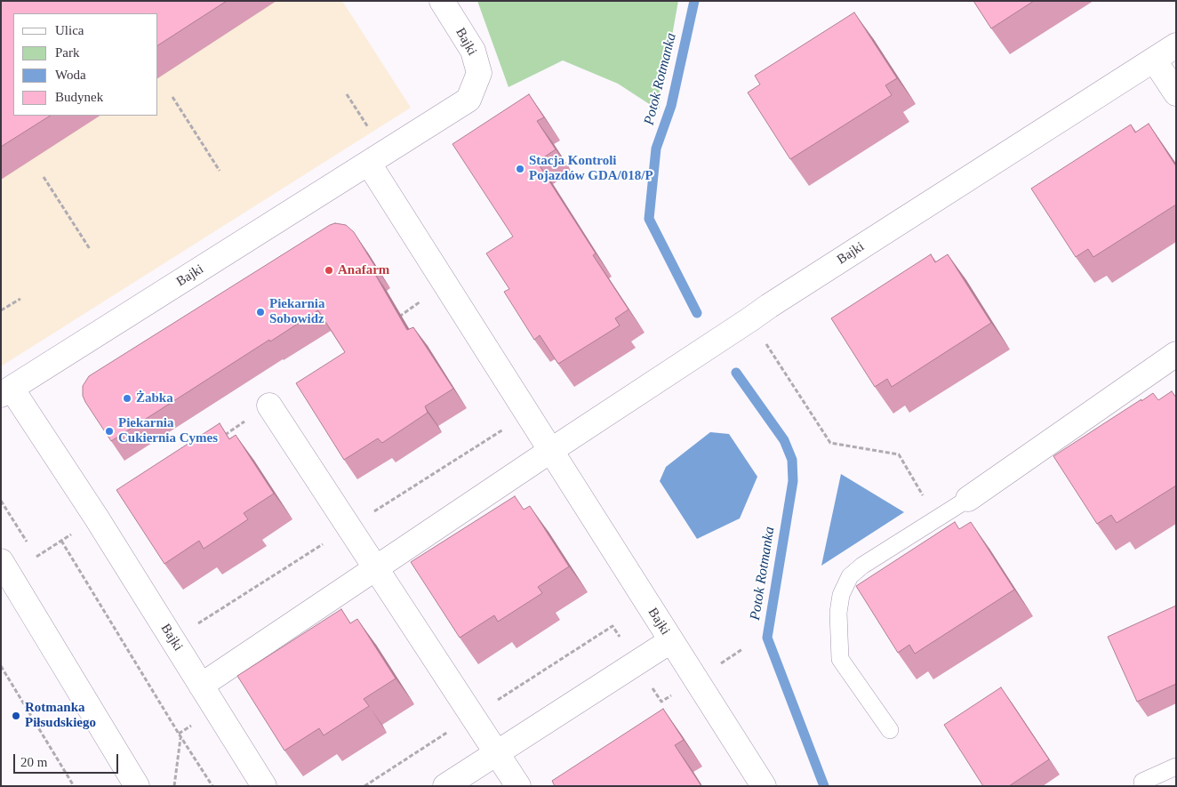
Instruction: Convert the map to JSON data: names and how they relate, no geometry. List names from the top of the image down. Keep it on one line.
{"streets":{"street":["Bajki"]},"water":["Potok Rotmanka"],"places":["Stacja Kontroli Pojazdów GDA/018/P","Anafarm","Piekarnia Sobowidz","Żabka","Piekarnia Cukiernia Cymes","Rotmanka Piłsudskiego"],"legend":["Ulica","Park","Woda","Budynek"],"scale_bar":"20 m"}
